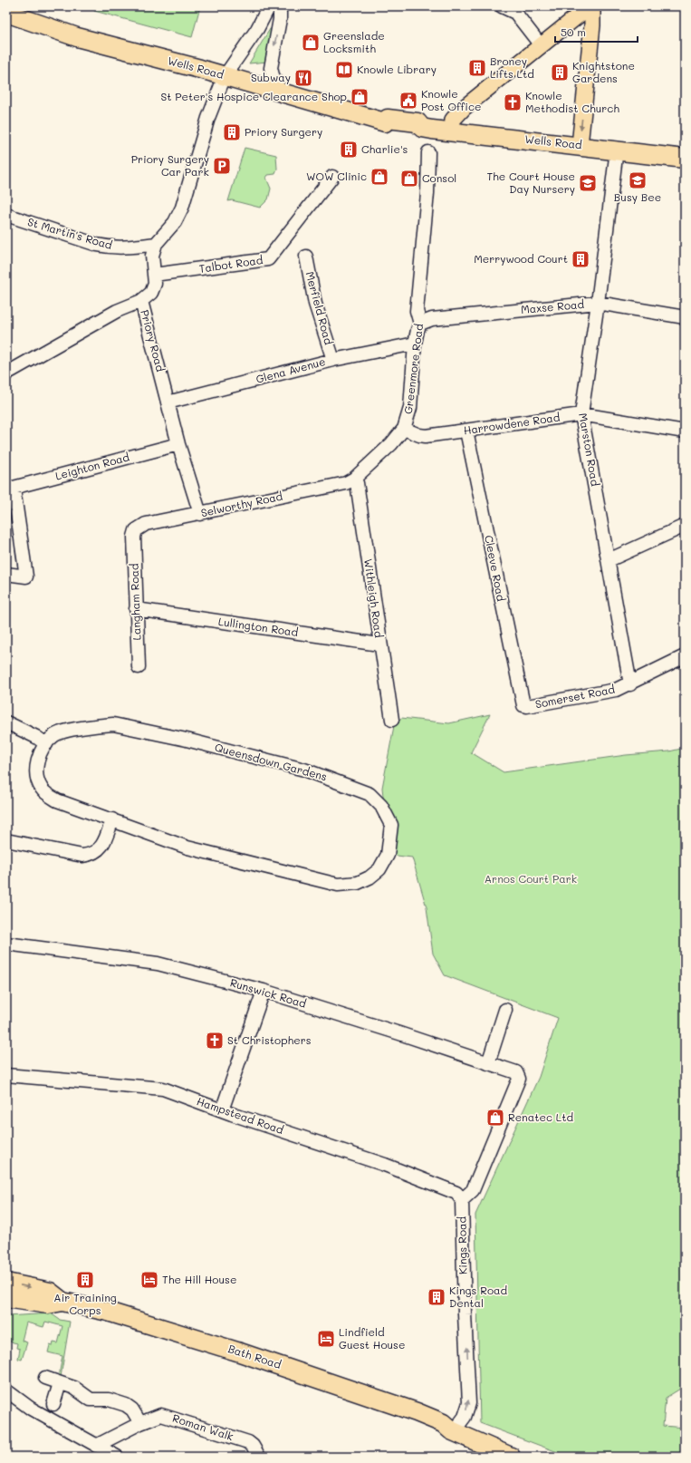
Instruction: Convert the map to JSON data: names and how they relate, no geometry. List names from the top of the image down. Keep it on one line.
{"streets":{"highway":["Wells Road","Bath Road"],"street":["St Martin's Road","Talbot Road","Maxse Road","Merfield Road","Priory Road","Greenmore Road","Glena Avenue","Harrowdene Road","Marston Road","Leighton Road","Selworthy Road","Cleeve Road","Withleigh Road","Langham Road","Lullington Road","Somerset Road","Queensdown Gardens","Runswick Road","Hampstead Road","Kings Road","Roman Walk"]},"crossings":[["Wells Road","Marston Road"],["St Martin's Road","Priory Road"],["Talbot Road","Priory Road"],["Maxse Road","Greenmore Road"],["Maxse Road","Marston Road"],["Merfield Road","Glena Avenue"],["Priory Road","Glena Avenue"],["Priory Road","Leighton Road"],["Priory Road","Selworthy Road"],["Greenmore Road","Glena Avenue"],["Greenmore Road","Harrowdene Road"],["Greenmore Road","Selworthy Road"],["Greenmore Road","Withleigh Road"],["Harrowdene Road","Marston Road"],["Harrowdene Road","Cleeve Road"],["Marston Road","Somerset Road"],["Selworthy Road","Withleigh Road"],["Selworthy Road","Langham Road"],["Cleeve Road","Somerset Road"],["Withleigh Road","Lullington Road"],["Langham Road","Lullington Road"],["Runswick Road","Kings Road"],["Hampstead Road","Kings Road"],["Kings Road","Bath Road"]],"one_way":["Kings Road"],"parks":["Arnos Court Park"],"places":{"shop":["Greenslade Locksmith","St Peter's Hospice Clearance Shop","WOW Clinic","Consol","Renatec Ltd"],"building":["Broney Lifts Ltd","Knightstone Gardens","Priory Surgery","Charlie's","Merrywood Court","Air Training Corps","Kings Road Dental"],"library":["Knowle Library"],"restaurant":["Subway"],"public building":["Knowle Post Office"],"church":["Knowle Methodist Church","St Christophers"],"parking":["Priory Surgery Car Park"],"school or university":["Busy Bee","The Court House Day Nursery"],"hotel":["The Hill House","Lindfield Guest House"]},"scale_bar":"50 m"}
